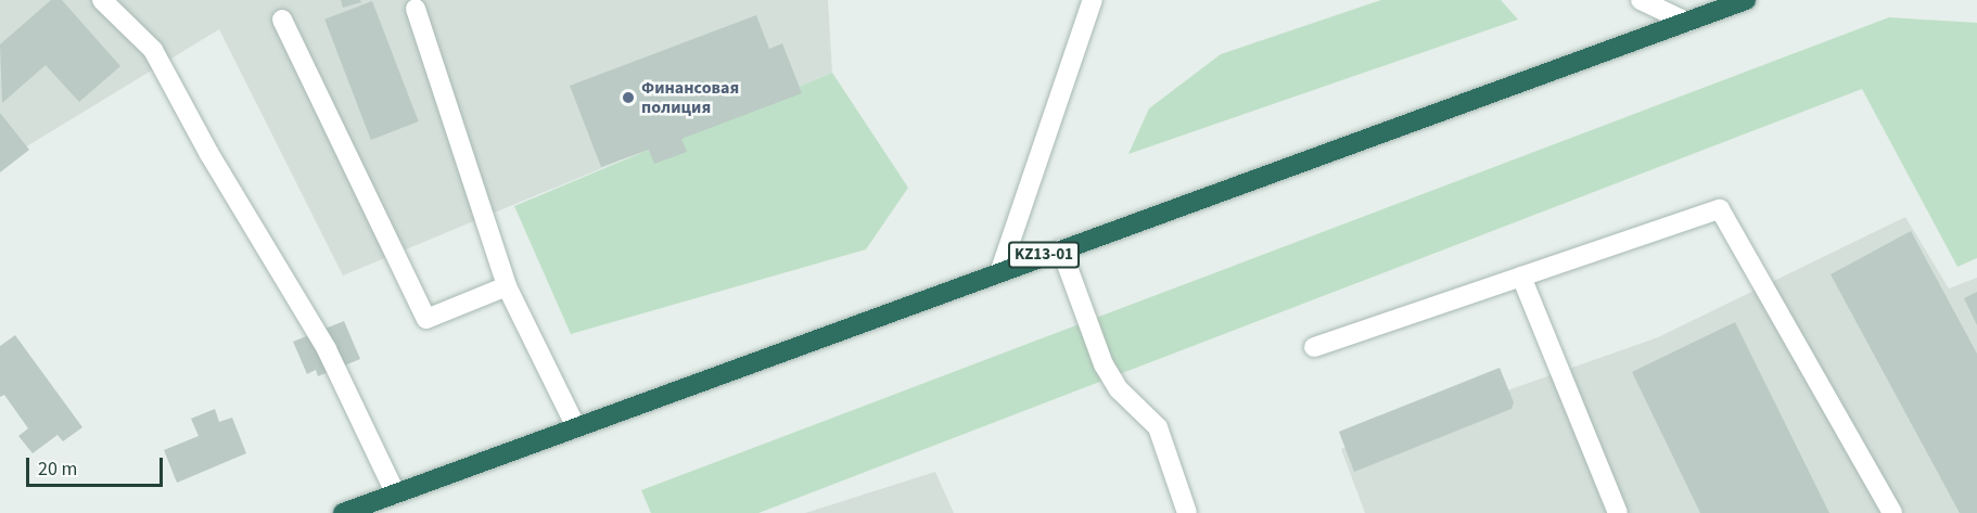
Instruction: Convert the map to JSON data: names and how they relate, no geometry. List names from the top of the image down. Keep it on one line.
{"streets":{"highway":["KZ13-01"]},"places":["Финансовая полиция"],"scale_bar":"20 m"}
